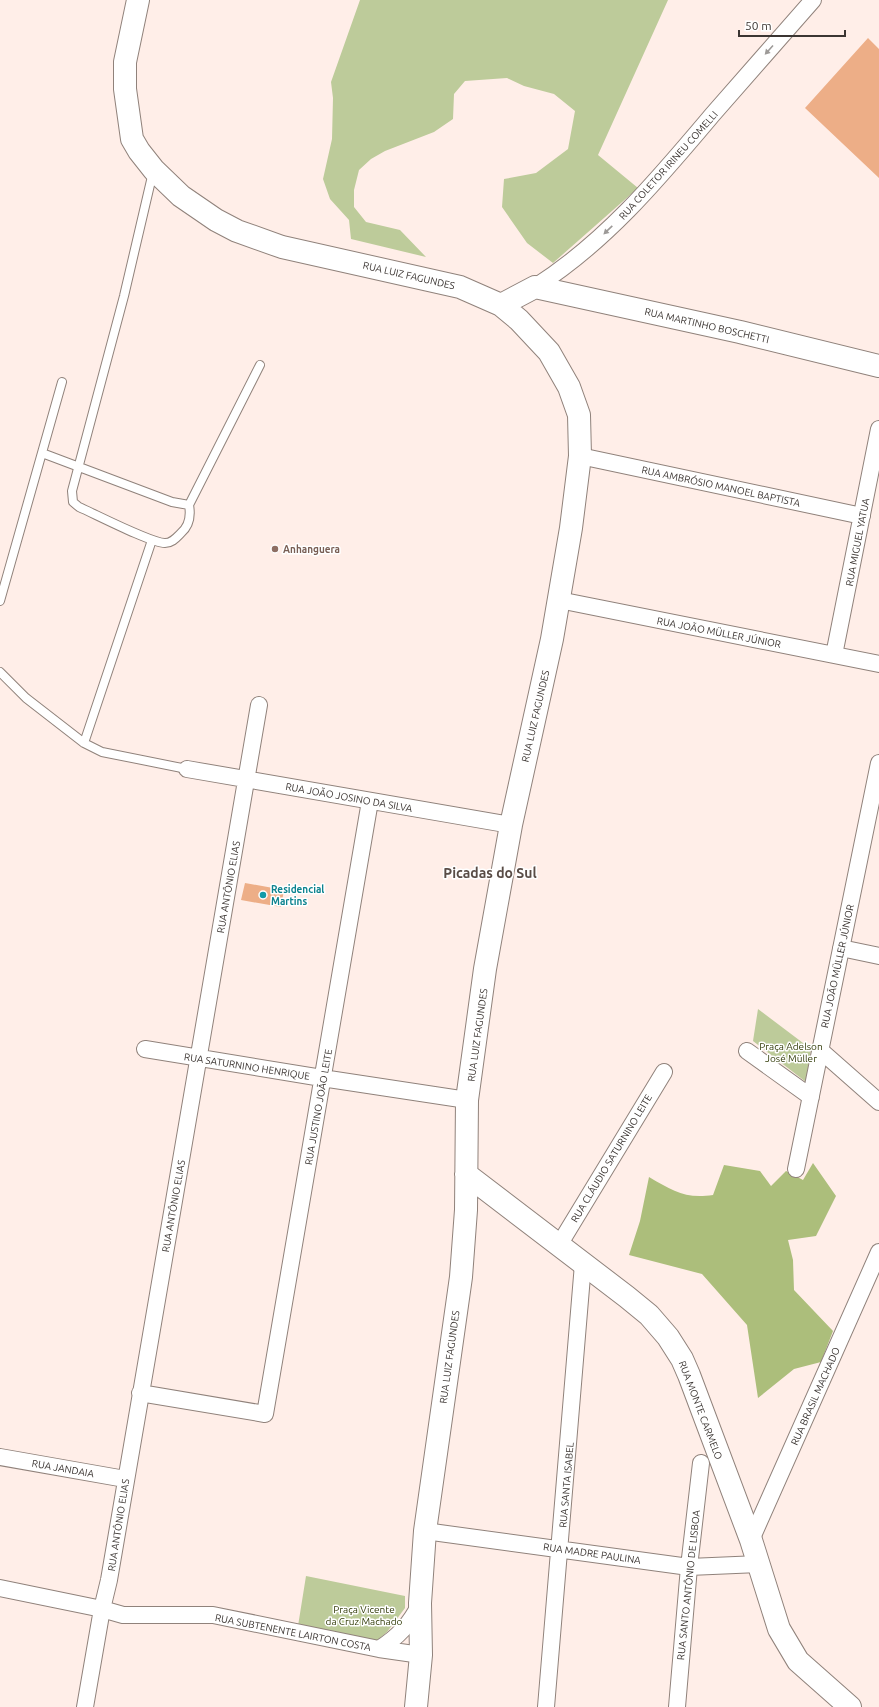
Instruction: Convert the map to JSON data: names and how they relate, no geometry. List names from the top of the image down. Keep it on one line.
{"streets":{"main road":["RUA COLETOR IRINEU COMELLI","RUA LUIZ FAGUNDES","RUA MARTINHO BOSCHETTI","RUA MONTE CARMELO"],"street":["RUA AMBRÓSIO MANOEL BAPTISTA","RUA MIGUEL YATUA","RUA JOÃO MÜLLER JÚNIOR","RUA JOÃO JOSINO DA SILVA","RUA ANTÔNIO ELIAS","RUA SATURNINO HENRIQUE","RUA JUSTINO JOÃO LEITE","RUA CLÁUDIO SATURNINO LEITE","RUA BRASIL MACHADO","RUA JANDAIA","RUA SANTA ISABEL","RUA MADRE PAULINA","RUA SANTO ANTÔNIO DE LISBOA","RUA SUBTENENTE LAIRTON COSTA"]},"crossings":[["RUA COLETOR IRINEU COMELLI","RUA LUIZ FAGUNDES"],["RUA COLETOR IRINEU COMELLI","RUA MARTINHO BOSCHETTI"],["RUA LUIZ FAGUNDES","RUA AMBRÓSIO MANOEL BAPTISTA"],["RUA LUIZ FAGUNDES","RUA JOÃO MÜLLER JÚNIOR"],["RUA LUIZ FAGUNDES","RUA JOÃO JOSINO DA SILVA"],["RUA LUIZ FAGUNDES","RUA SATURNINO HENRIQUE"],["RUA LUIZ FAGUNDES","RUA MONTE CARMELO"],["RUA LUIZ FAGUNDES","RUA MADRE PAULINA"],["RUA LUIZ FAGUNDES","RUA SUBTENENTE LAIRTON COSTA"],["RUA AMBRÓSIO MANOEL BAPTISTA","RUA MIGUEL YATUA"],["RUA MIGUEL YATUA","RUA JOÃO MÜLLER JÚNIOR"],["RUA JOÃO JOSINO DA SILVA","RUA ANTÔNIO ELIAS"],["RUA JOÃO JOSINO DA SILVA","RUA JUSTINO JOÃO LEITE"],["RUA ANTÔNIO ELIAS","RUA SATURNINO HENRIQUE"],["RUA ANTÔNIO ELIAS","RUA JUSTINO JOÃO LEITE"],["RUA ANTÔNIO ELIAS","RUA JANDAIA"],["RUA ANTÔNIO ELIAS","RUA SUBTENENTE LAIRTON COSTA"],["RUA SATURNINO HENRIQUE","RUA JUSTINO JOÃO LEITE"],["RUA CLÁUDIO SATURNINO LEITE","RUA MONTE CARMELO"],["RUA BRASIL MACHADO","RUA MONTE CARMELO"],["RUA MONTE CARMELO","RUA SANTA ISABEL"],["RUA MONTE CARMELO","RUA MADRE PAULINA"],["RUA SANTA ISABEL","RUA MADRE PAULINA"],["RUA MADRE PAULINA","RUA SANTO ANTÔNIO DE LISBOA"]],"one_way":["RUA COLETOR IRINEU COMELLI"],"districts":["Picadas do Sul"],"parks":["Praça Adelson José Müller","Praça Vicente da Cruz Machado"],"places":["Anhanguera","Residencial Martins"],"scale_bar":"50 m"}
